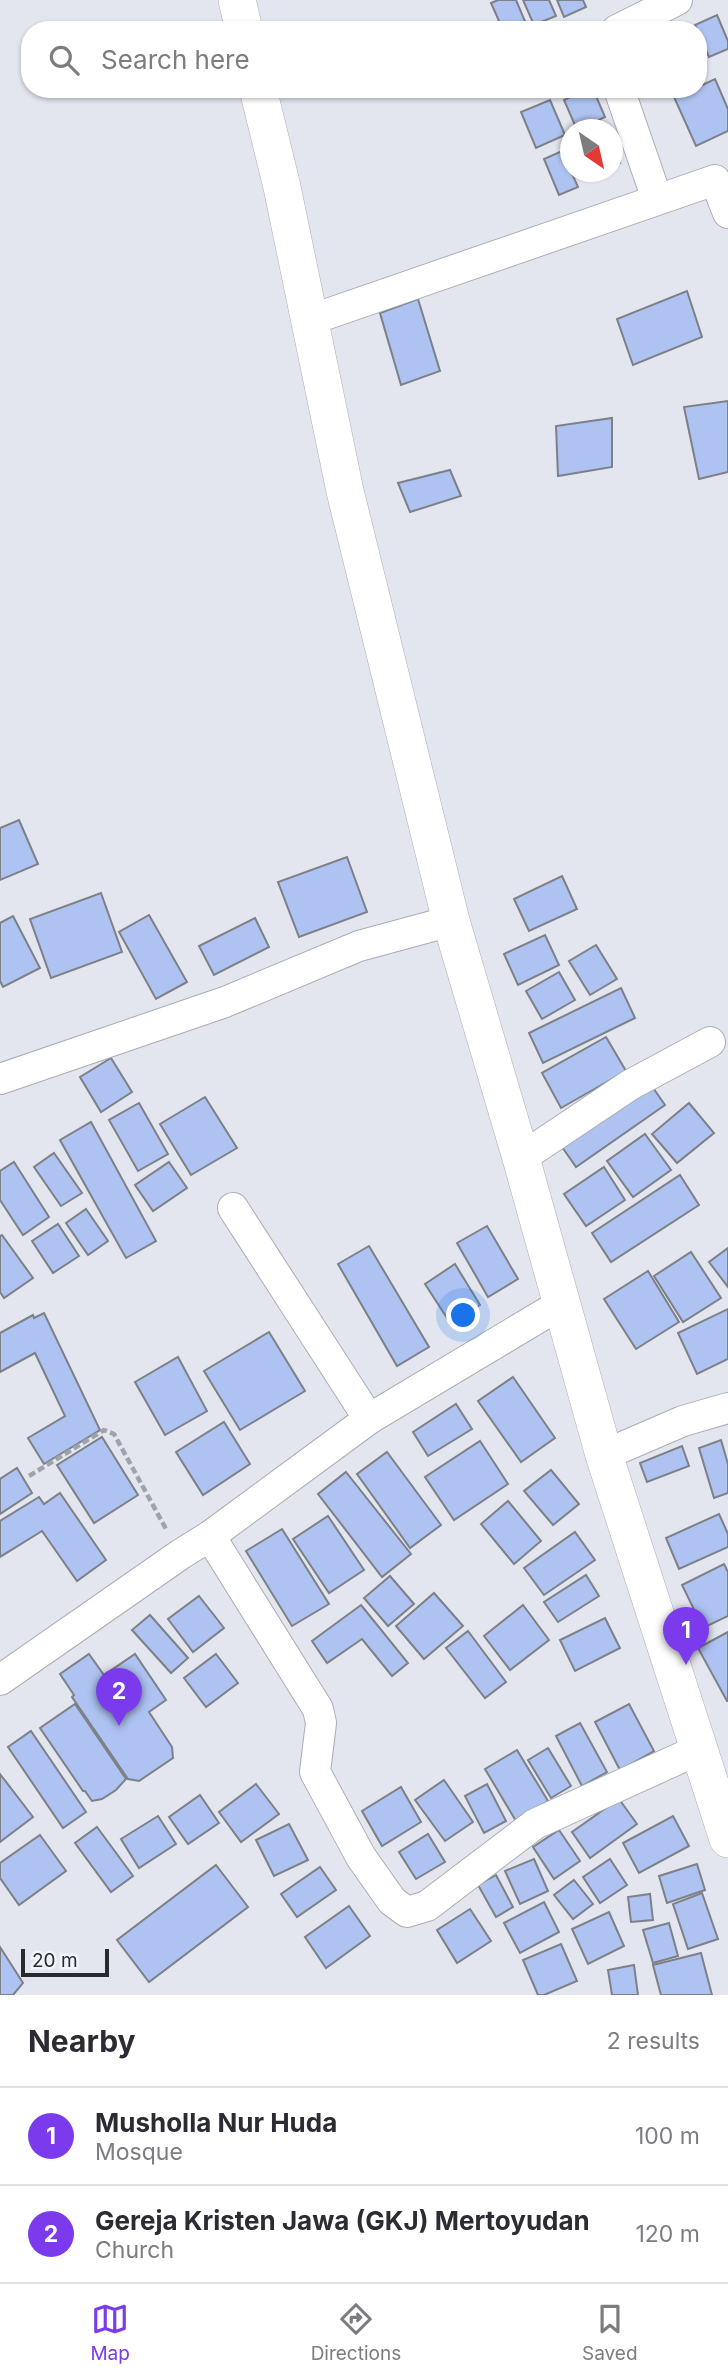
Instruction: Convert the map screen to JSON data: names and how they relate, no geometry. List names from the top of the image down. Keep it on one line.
{"scale_bar":"20 m","north":"bottom right","page":{"search":"Search here","pins":["1","2"],"scale":"20 m","heading":["Nearby","2 results"],"list":[{"mark":"1","name":"Musholla Nur Huda","note":"Mosque","value":"100 m"},{"mark":"2","name":"Gereja Kristen Jawa (GKJ) Mertoyudan","note":"Church","value":"120 m"}],"nav":["Map","Directions","Saved"]}}
